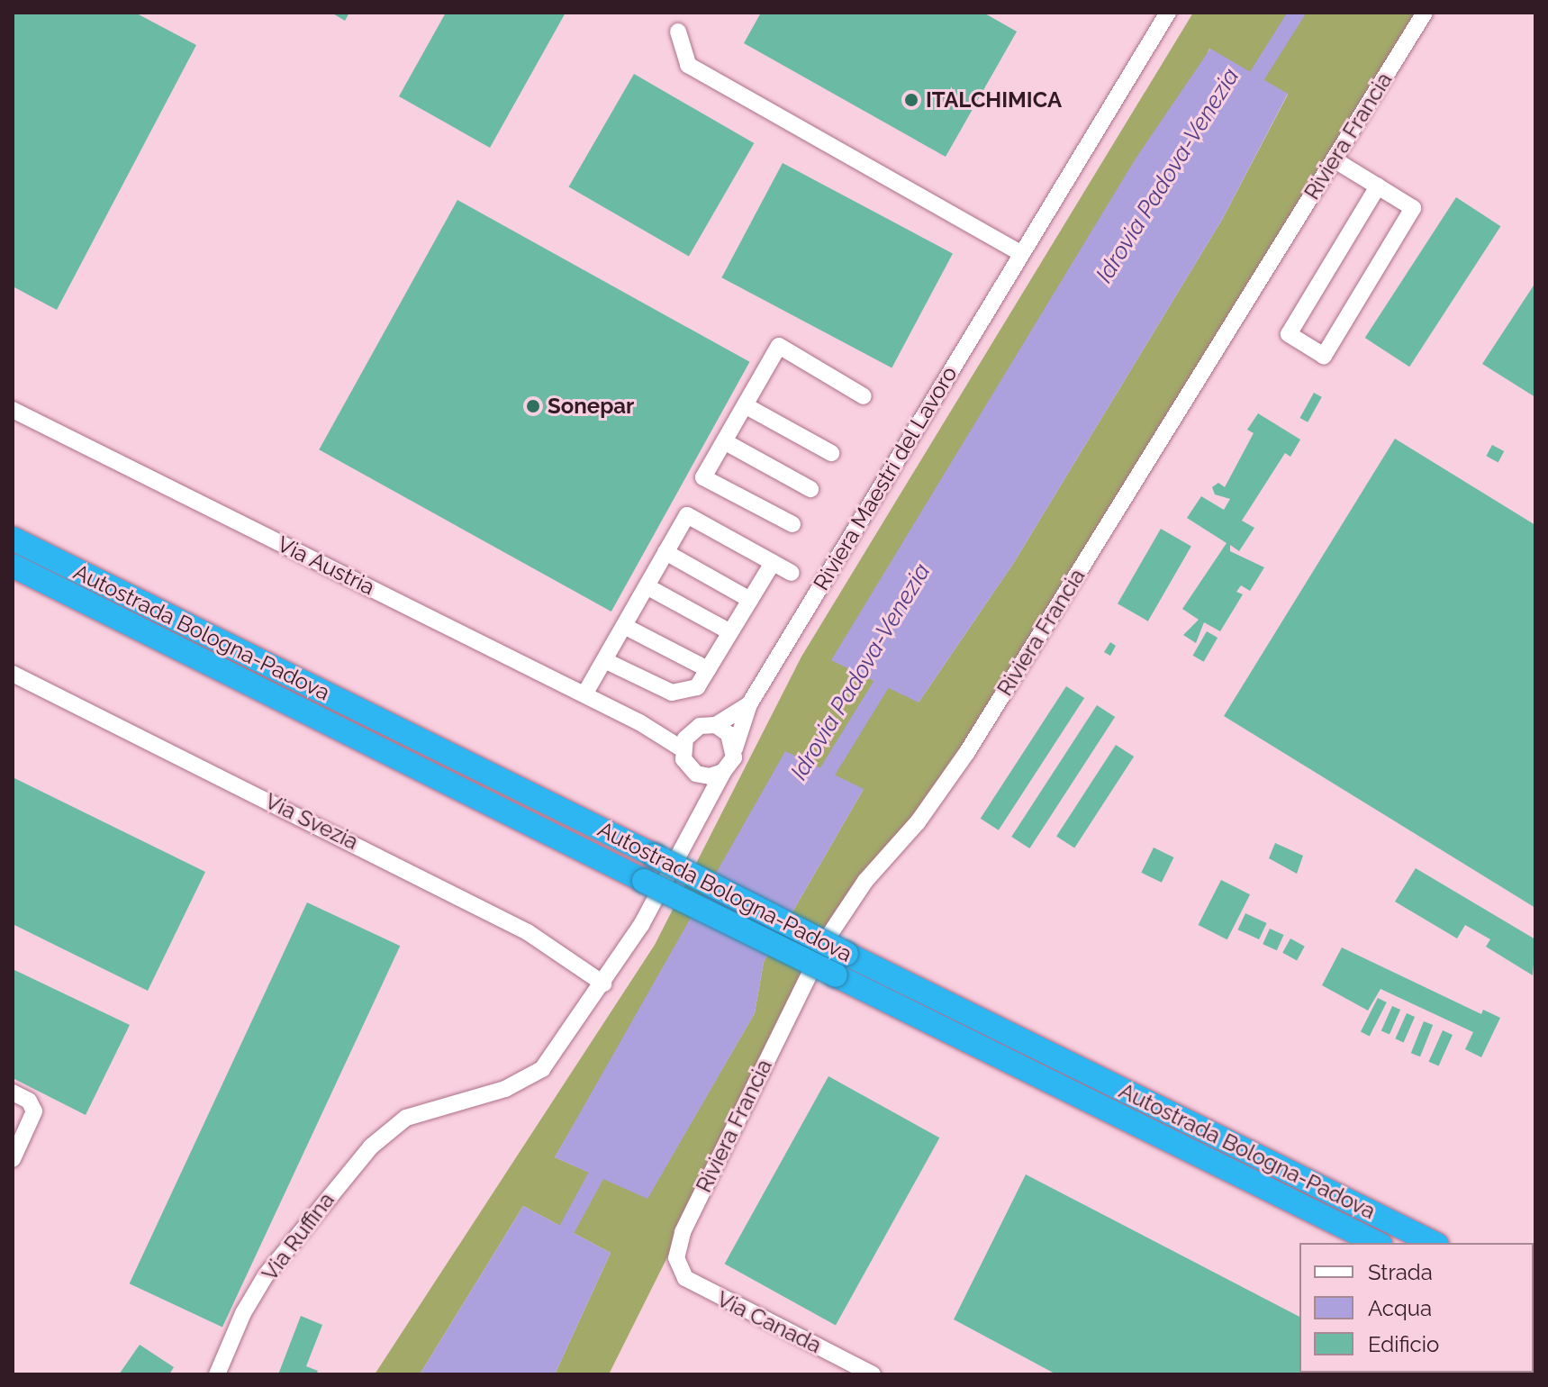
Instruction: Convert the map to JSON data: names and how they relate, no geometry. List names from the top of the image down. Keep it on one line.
{"streets":{"highway":["Autostrada Bologna-Padova"],"street":["Riviera Francia","Riviera Maestri del Lavoro","Via Austria","Via Svezia","Via Ruffina","Via Canada"]},"crossings":[["Riviera Francia","Via Canada"],["Riviera Maestri del Lavoro","Via Austria"],["Riviera Maestri del Lavoro","Via Svezia"],["Riviera Maestri del Lavoro","Via Ruffina"]],"water":["Idrovia Padova-Venezia"],"places":["ITALCHIMICA","Sonepar"],"legend":["Strada","Acqua","Edificio"]}
